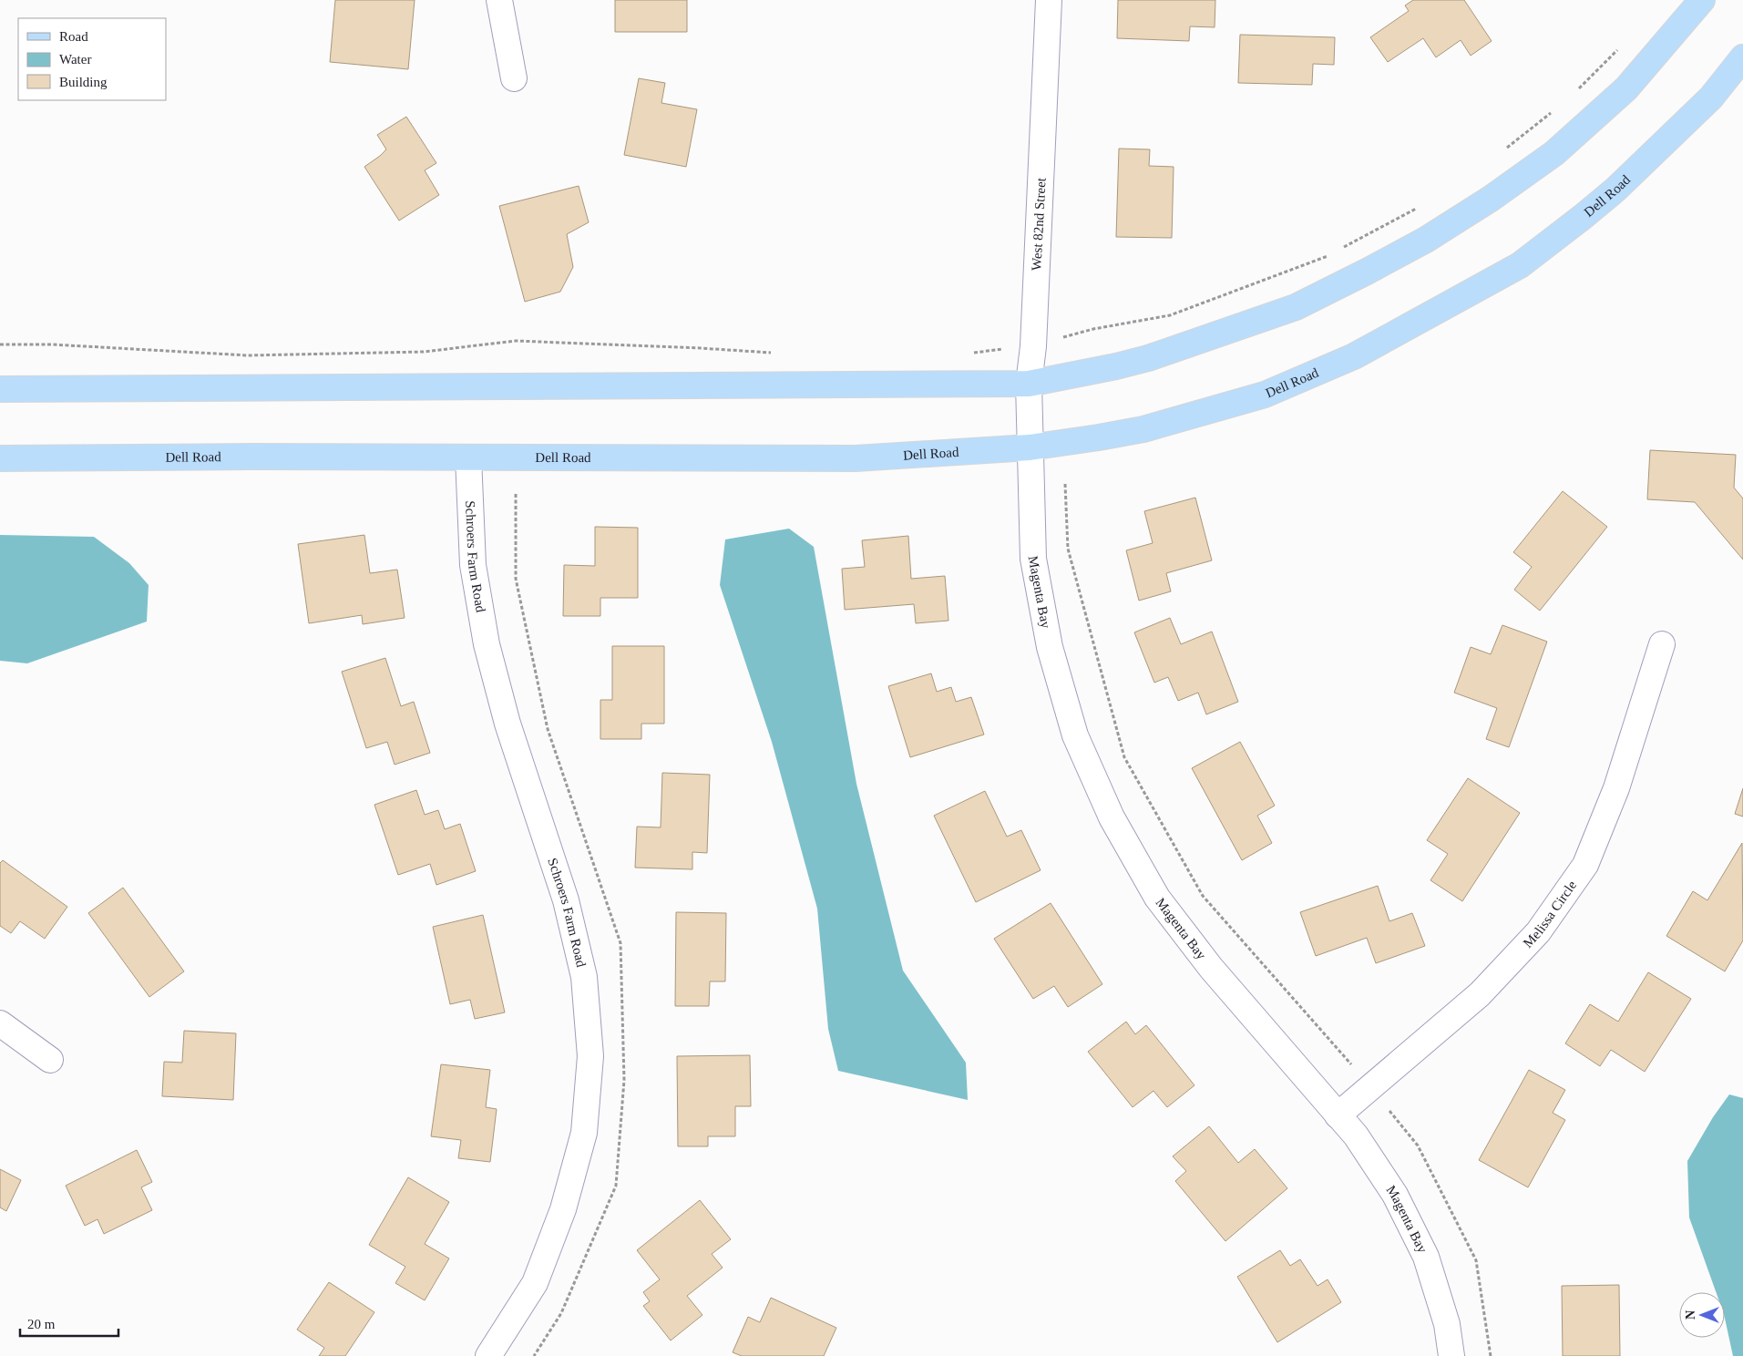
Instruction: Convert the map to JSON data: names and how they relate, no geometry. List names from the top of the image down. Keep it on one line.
{"streets":{"main road":["Dell Road"],"street":["West 82nd Street","Schroers Farm Road","Magenta Bay","Melissa Circle"]},"crossings":[["Dell Road","West 82nd Street"],["Dell Road","Schroers Farm Road"],["Dell Road","Magenta Bay"],["West 82nd Street","Magenta Bay"],["Magenta Bay","Melissa Circle"]],"legend":["Road","Water","Building"],"scale_bar":"20 m","north":"left"}
